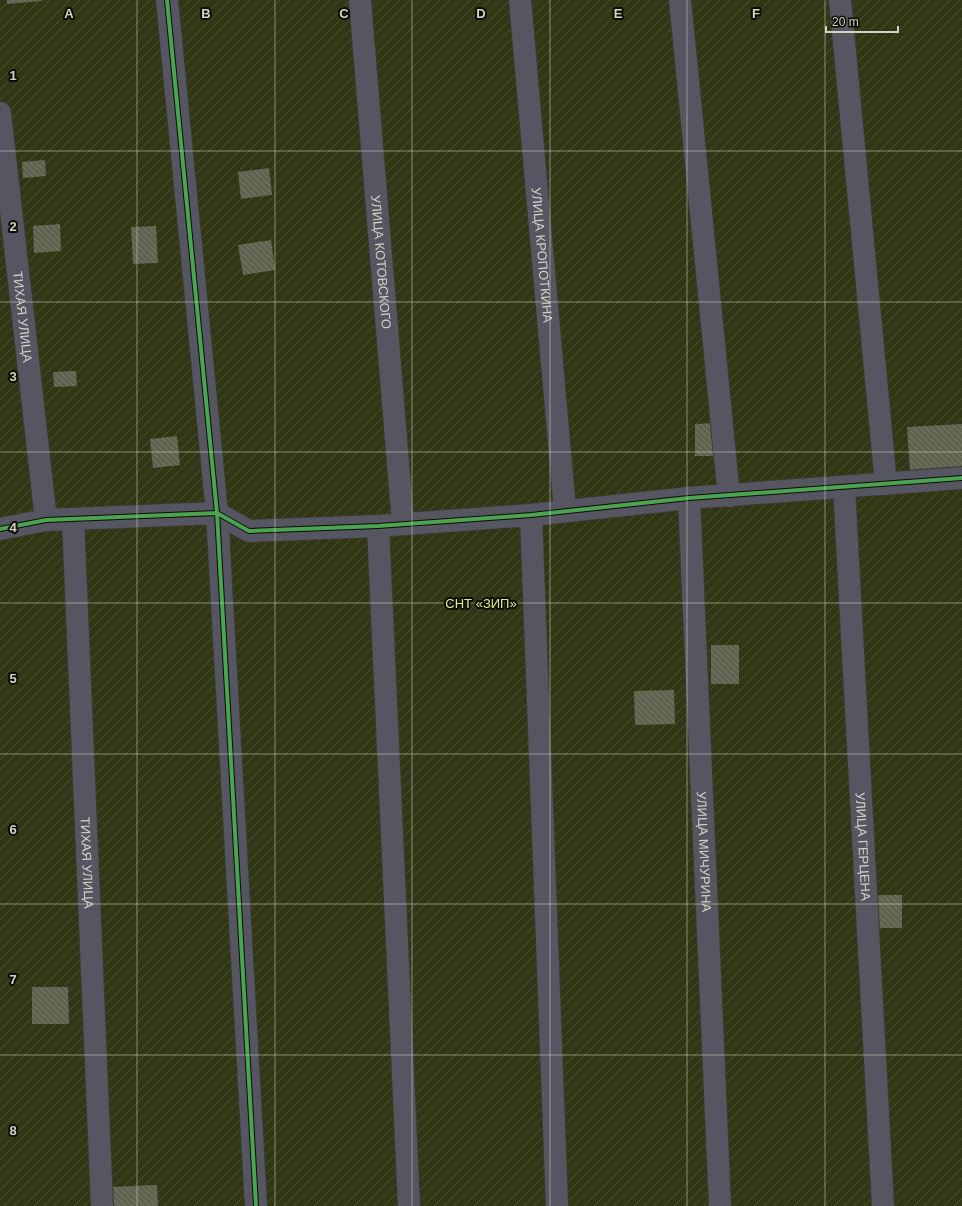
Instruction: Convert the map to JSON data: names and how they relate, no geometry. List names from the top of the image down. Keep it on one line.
{"streets":{"street":["УЛИЦА КРОПОТКИНА","УЛИЦА КОТОВСКОГО","ТИХАЯ УЛИЦА","УЛИЦА ГЕРЦЕНА","УЛИЦА МИЧУРИНА"]},"parks":["СНТ «ЗИП»"],"scale_bar":"20 m","grid":{"columns":["A","B","C","D","E","F"],"rows":["1","2","3","4","5","6","7","8"]}}
